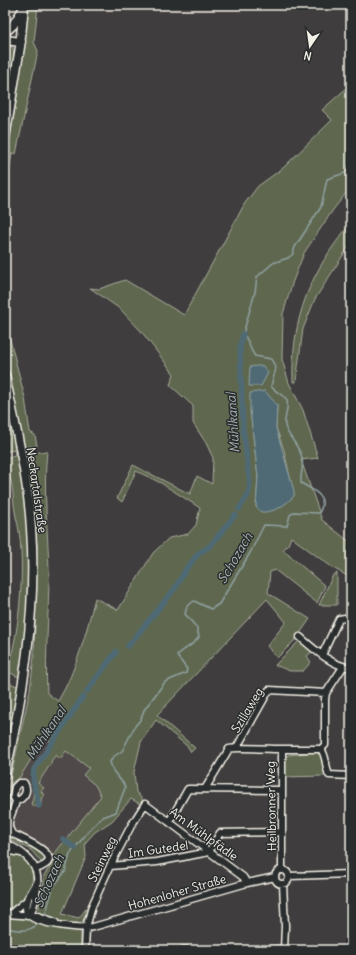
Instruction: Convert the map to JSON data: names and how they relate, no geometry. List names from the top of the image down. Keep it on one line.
{"streets":{"main road":["Neckartalstraße"],"street":["Szillaweg","Heilbronner Weg","Am Mühlpfädle","Im Gutedel","Steinweg","Hohenloher Straße"]},"crossings":[["Heilbronner Weg","Hohenloher Straße"],["Am Mühlpfädle","Im Gutedel"],["Am Mühlpfädle","Steinweg"],["Am Mühlpfädle","Hohenloher Straße"],["Im Gutedel","Steinweg"],["Steinweg","Hohenloher Straße"]],"water":["Mühlkanal","Schozach"],"north":"bottom"}
